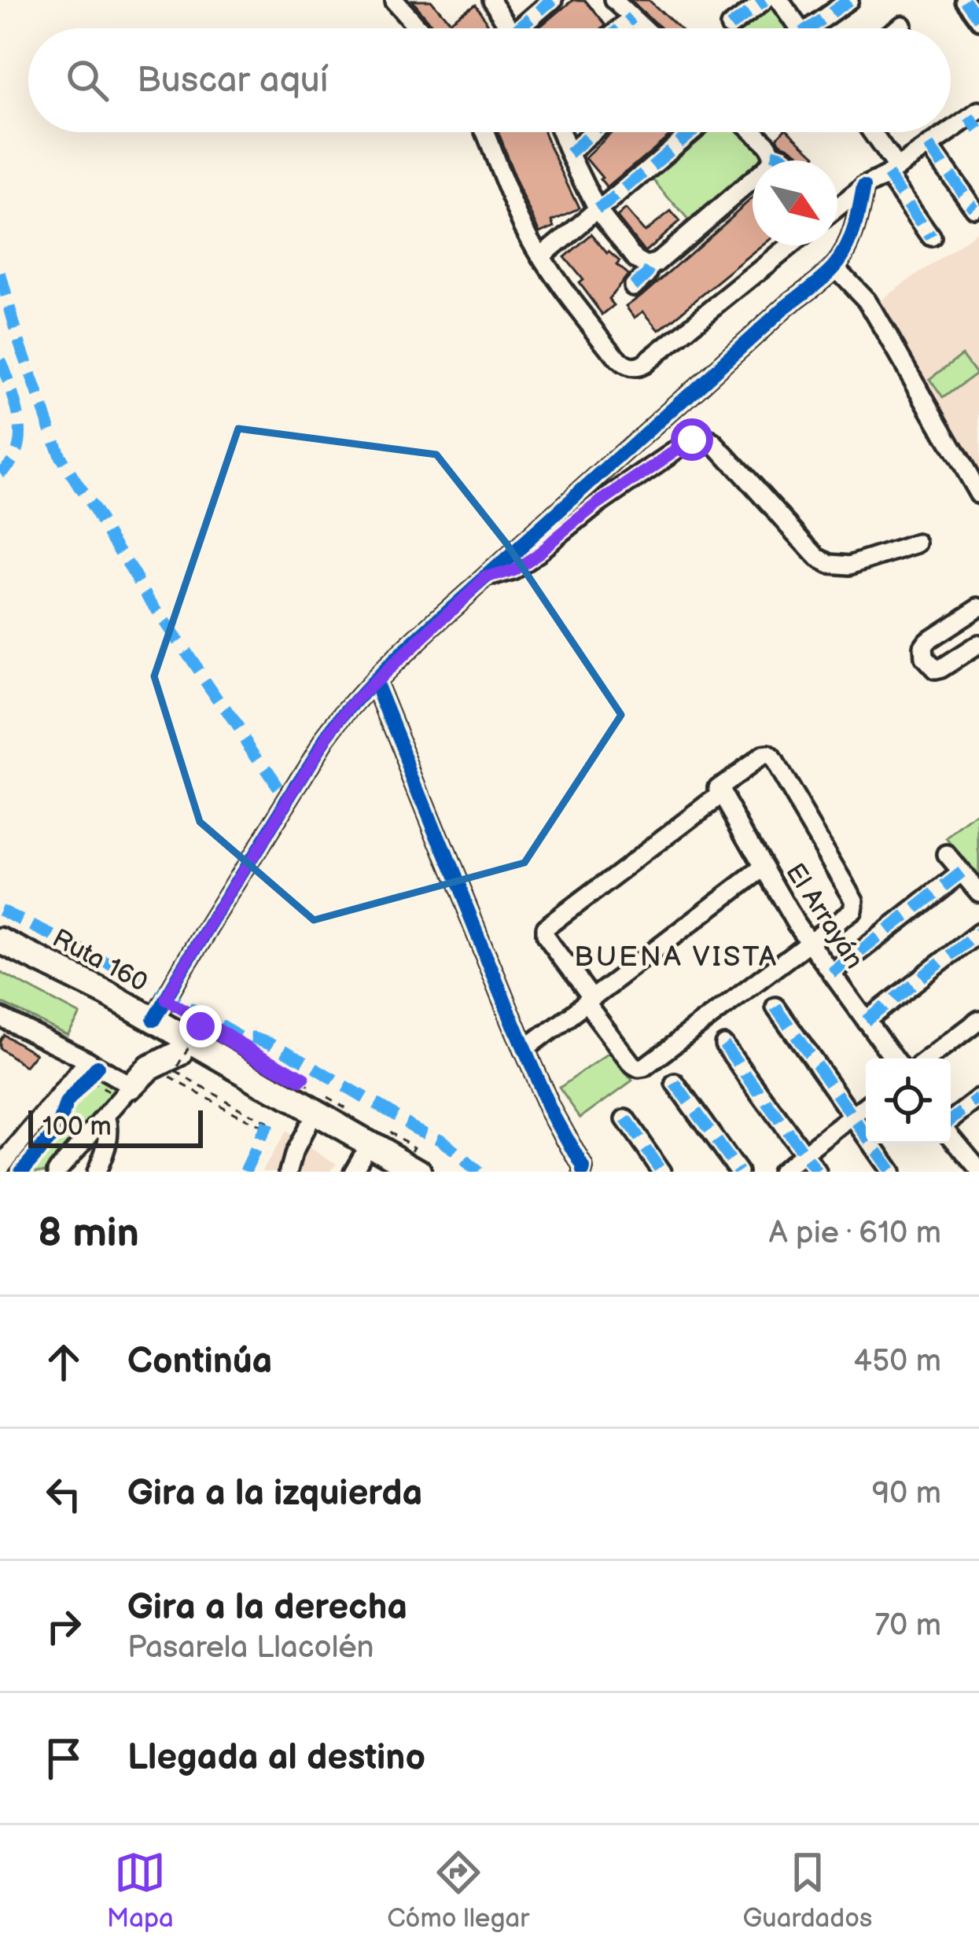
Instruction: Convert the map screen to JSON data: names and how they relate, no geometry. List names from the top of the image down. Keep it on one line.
{"streets":{"highway":["Ruta 160"],"street":["El Arrayán"]},"districts":["BUENA VISTA"],"scale_bar":"100 m","north":"bottom right","page":{"search":"Buscar aquí","scale":"100 m","heading":["8 min","A pie · 610 m"],"list":[["Continúa","450 m"],["Gira a la izquierda","90 m"],["Gira a la derecha","Pasarela Llacolén","70 m"],"Llegada al destino"],"nav":["Mapa","Cómo llegar","Guardados"]}}
